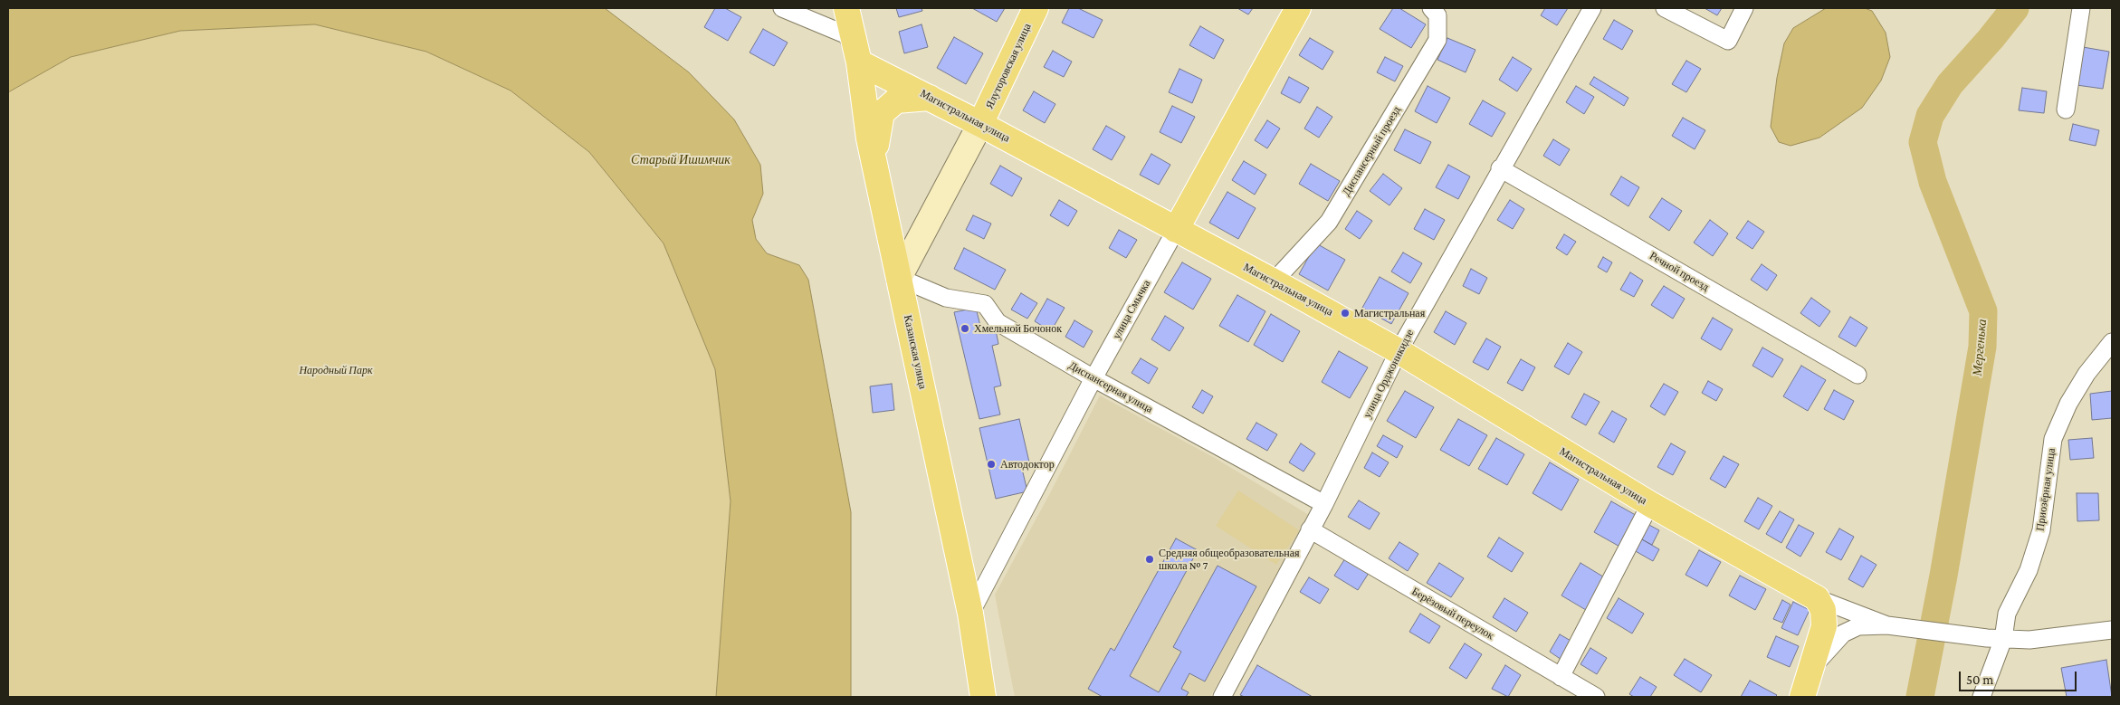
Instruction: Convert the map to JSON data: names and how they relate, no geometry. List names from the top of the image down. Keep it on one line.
{"streets":{"main road":["Ялуторовская улица","Магистральная улица","улица Смычка","Казанская улица"],"street":["Диспансерный проезд","Речной проезд","улица Орджоникидзе","Диспансерная улица","Приозёрная улица","Берёзовый переулок"]},"crossings":[["Ялуторовская улица","Магистральная улица"],["Магистральная улица","Диспансерный проезд"],["Магистральная улица","улица Смычка"],["Магистральная улица","Казанская улица"],["Магистральная улица","улица Орджоникидзе"],["Речной проезд","улица Орджоникидзе"],["улица Смычка","Казанская улица"],["улица Смычка","Диспансерная улица"],["Казанская улица","Диспансерная улица"],["улица Орджоникидзе","Диспансерная улица"],["улица Орджоникидзе","Берёзовый переулок"]],"water":["Старый Ишимчик","Мергенька"],"parks":["Народный Парк"],"places":["Магистральная","Хмельной Бочонок","Автодоктор","Средняя общеобразовательная школа № 7"],"scale_bar":"50 m"}
